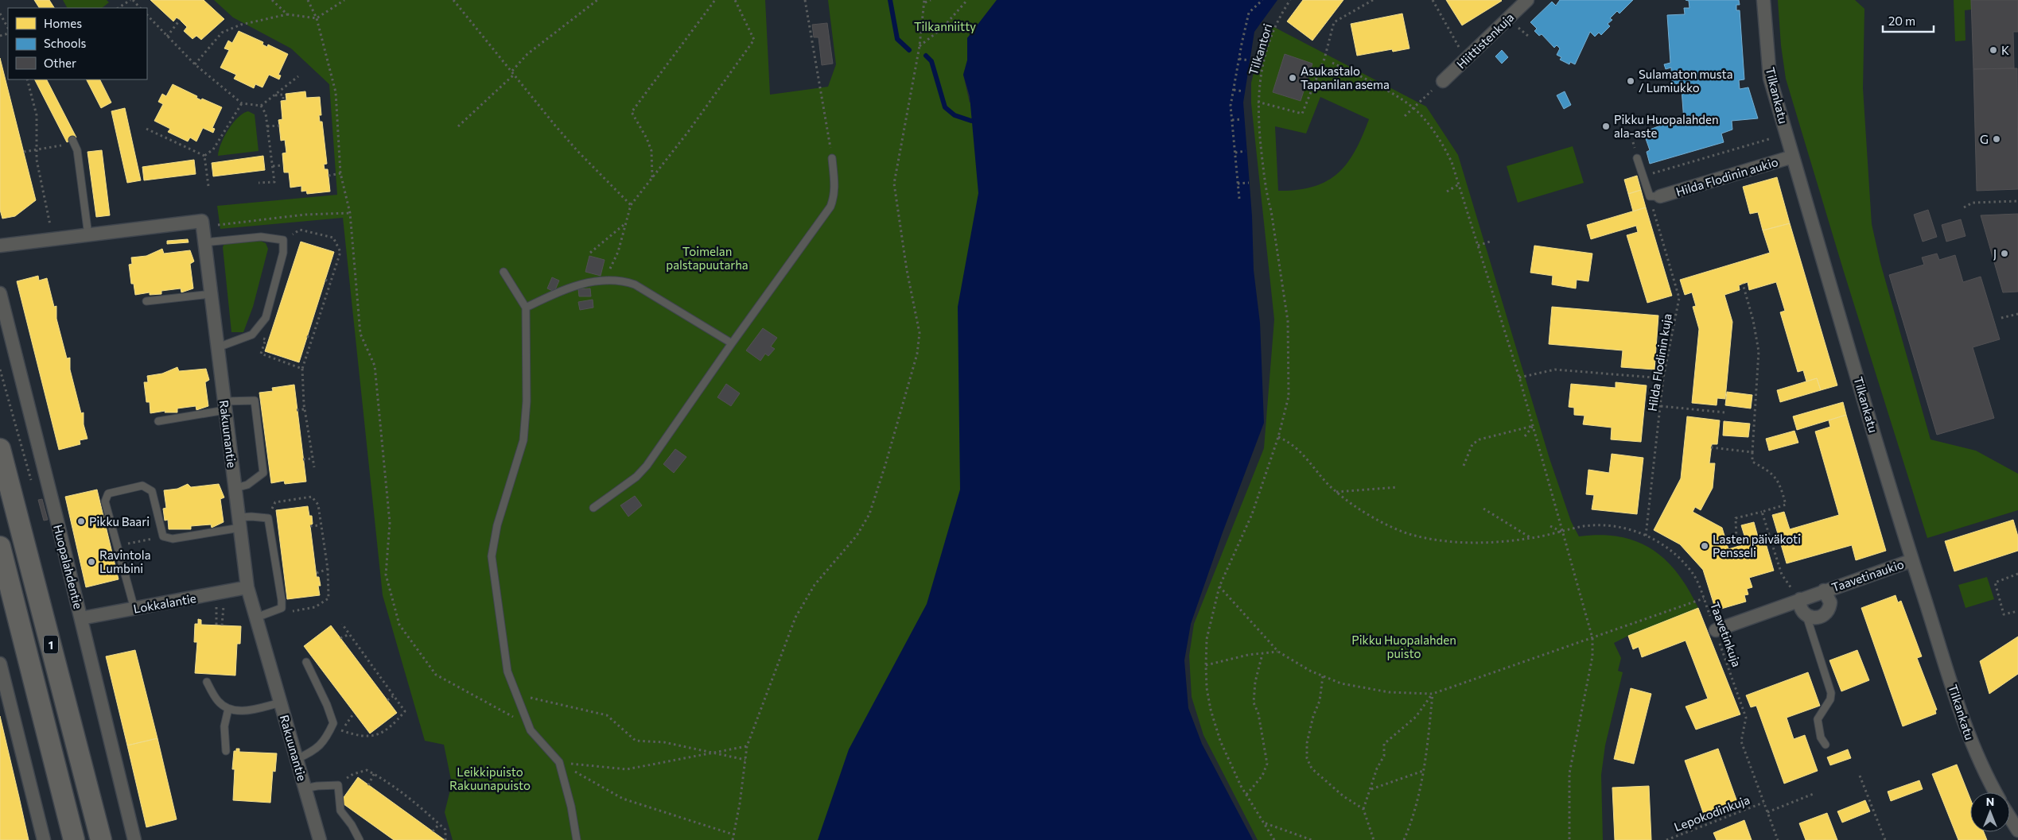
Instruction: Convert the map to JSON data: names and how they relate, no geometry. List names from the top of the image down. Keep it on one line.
{"streets":{"main road":["1"],"street":["Hiittistenkuja","Tilkankatu","Hilda Flodinin aukio","Rakuunantie","Huopalahdentie","Taavetinaukio","Lokkalantie"],"path":["Tilkantori","Hilda Flodinin kuja","Taavetinkuja","Lepokodinkuja"]},"crossings":[["Tilkantori","Taavetinkuja"],["Tilkankatu","Hilda Flodinin aukio"],["Tilkankatu","Taavetinaukio"],["Hilda Flodinin aukio","Hilda Flodinin kuja"],["Hilda Flodinin kuja","Taavetinkuja"],["Rakuunantie","Lokkalantie"],["Huopalahdentie","Lokkalantie"],["Taavetinaukio","Taavetinkuja"],["Taavetinkuja","Lepokodinkuja"]],"parks":["Tilkanniitty","Toimelan palstapuutarha","Pikku Huopalahden puisto","Leikkipuisto Rakuunapuisto"],"places":["K","Asukastalo Tapanilan asema","Sulamaton musta / Lumiukko","Pikku Huopalahden ala-aste","G","J","Pikku Baari","Lasten päiväkoti Pensseli","Ravintola Lumbini"],"legend":["Homes","Schools","Other"],"scale_bar":"20 m","north":"top"}
